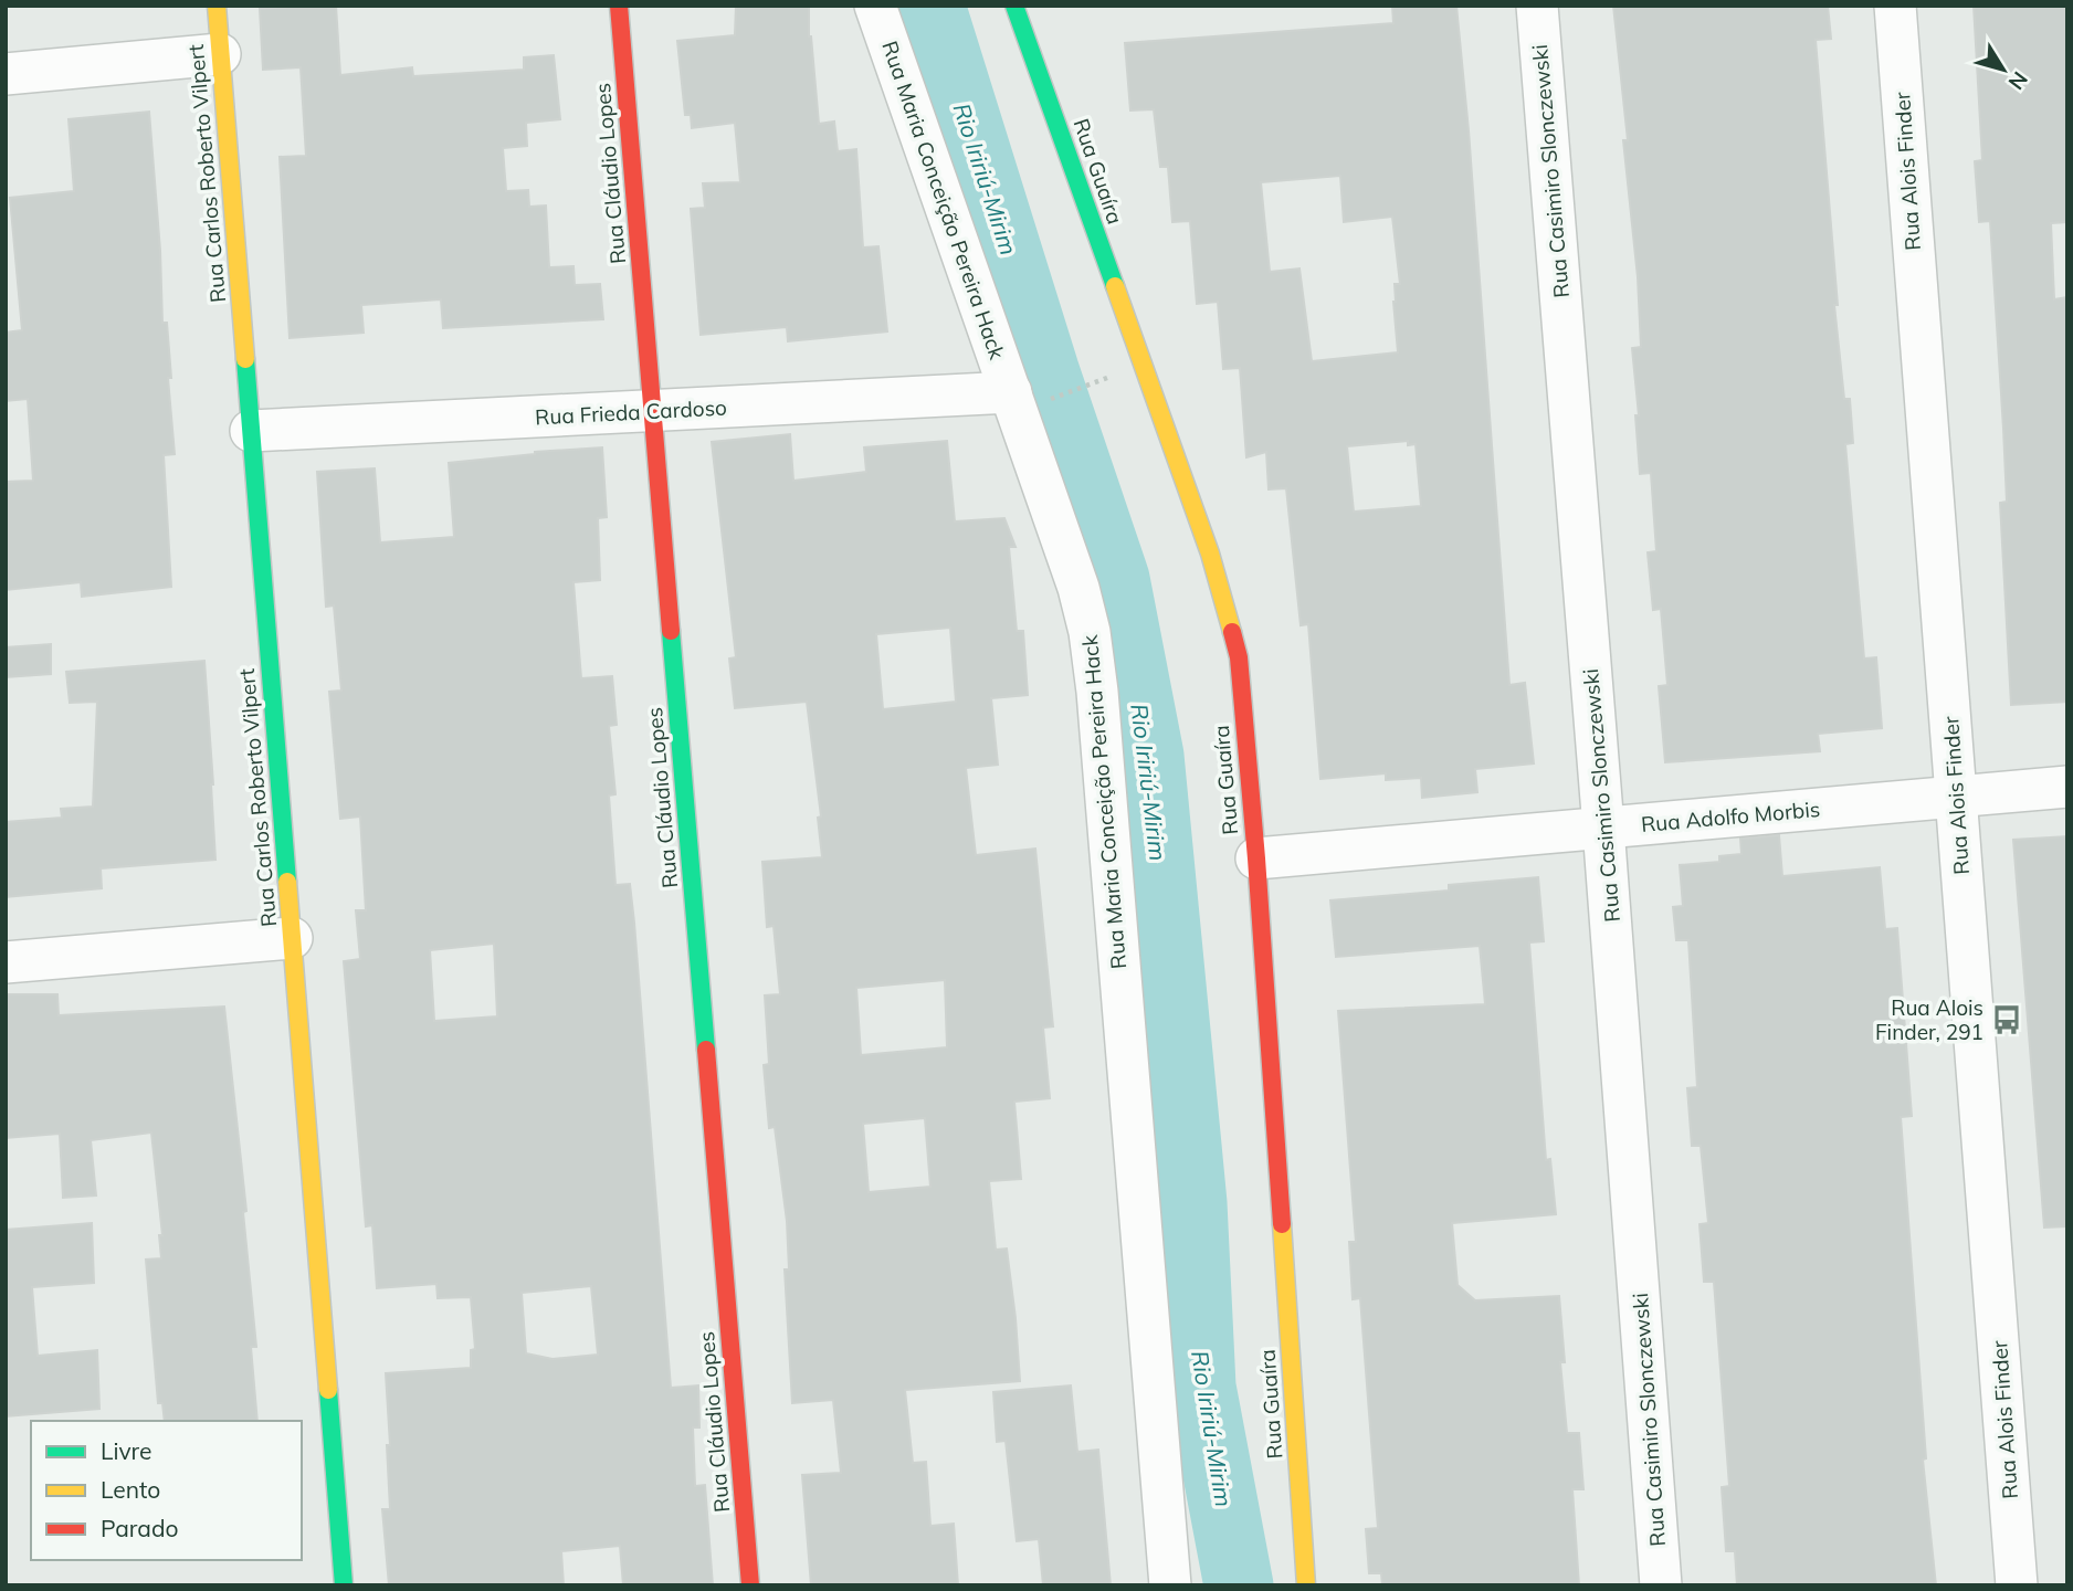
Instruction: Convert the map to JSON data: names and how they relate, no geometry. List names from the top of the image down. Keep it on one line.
{"streets":{"street":["Rua Guaíra","Rua Casimiro Slonczewski","Rua Alois Finder","Rua Carlos Roberto Vilpert","Rua Cláudio Lopes","Rua Maria Conceição Pereira Hack","Rua Frieda Cardoso","Rua Adolfo Morbis"]},"crossings":[["Rua Guaíra","Rua Adolfo Morbis"],["Rua Casimiro Slonczewski","Rua Adolfo Morbis"],["Rua Alois Finder","Rua Adolfo Morbis"],["Rua Carlos Roberto Vilpert","Rua Frieda Cardoso"],["Rua Cláudio Lopes","Rua Frieda Cardoso"],["Rua Maria Conceição Pereira Hack","Rua Frieda Cardoso"]],"water":["Rio Iririú-Mirim"],"places":{"bus stop":["Rua Alois Finder, 291"]},"legend":["Livre","Lento","Parado"],"north":"bottom right"}
